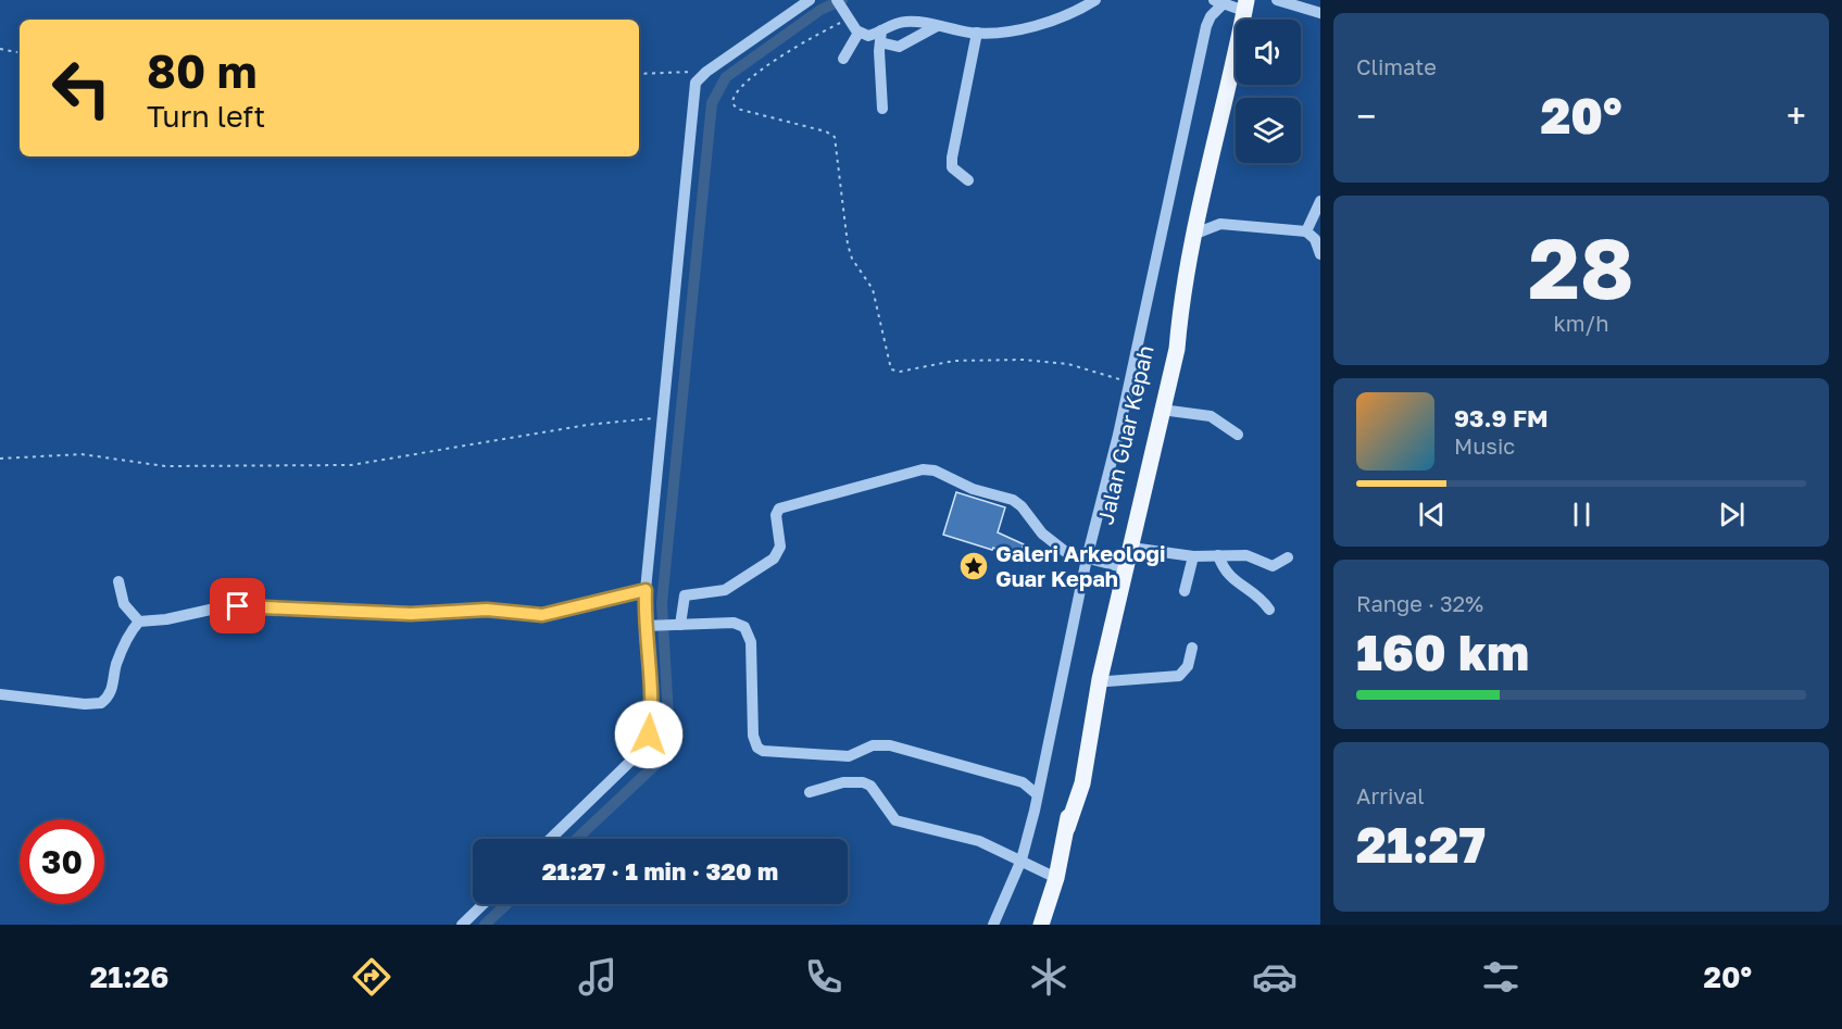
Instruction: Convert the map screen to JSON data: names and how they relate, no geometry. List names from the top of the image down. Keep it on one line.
{"streets":{"main road":["Jalan Guar Kepah"]},"places":{"place":["Galeri Arkeologi Guar Kepah"]},"page":{"tile":["Climate",["28","km/h"],["Range · 32%","160 km"],["Arrival","21:27"]],"turn":["80 m","Turn left"],"heat":["−","20°","+"],"song":["93.9 FM","Music"],"limit":"30","trip":"21:27 · 1 min · 320 m","tabs":["21:26","20°"]}}
